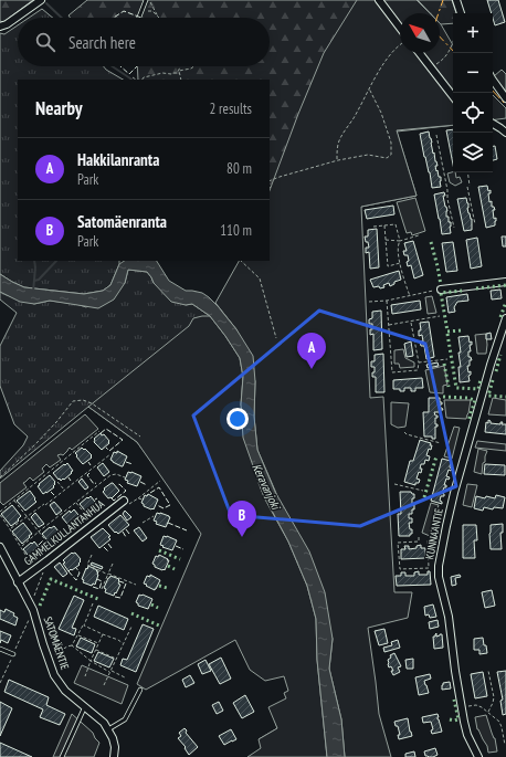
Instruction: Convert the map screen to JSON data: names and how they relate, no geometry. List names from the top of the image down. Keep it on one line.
{"streets":{"street":["GAMMELKULLANTANHUA","KUNNAANTIE","SATOMÄENTIE"]},"crossings":[["GAMMELKULLANTANHUA","SATOMÄENTIE"]],"water":["Keravanjoki"],"north":"top left","page":{"map_buttons":["+","−"],"search":"Search here","heading":["Nearby","2 results"],"list":[{"mark":"A","name":"Hakkilanranta","note":"Park","value":"80 m"},{"mark":"B","name":"Satomäenranta","note":"Park","value":"110 m"}],"pins":["A","B"]}}
